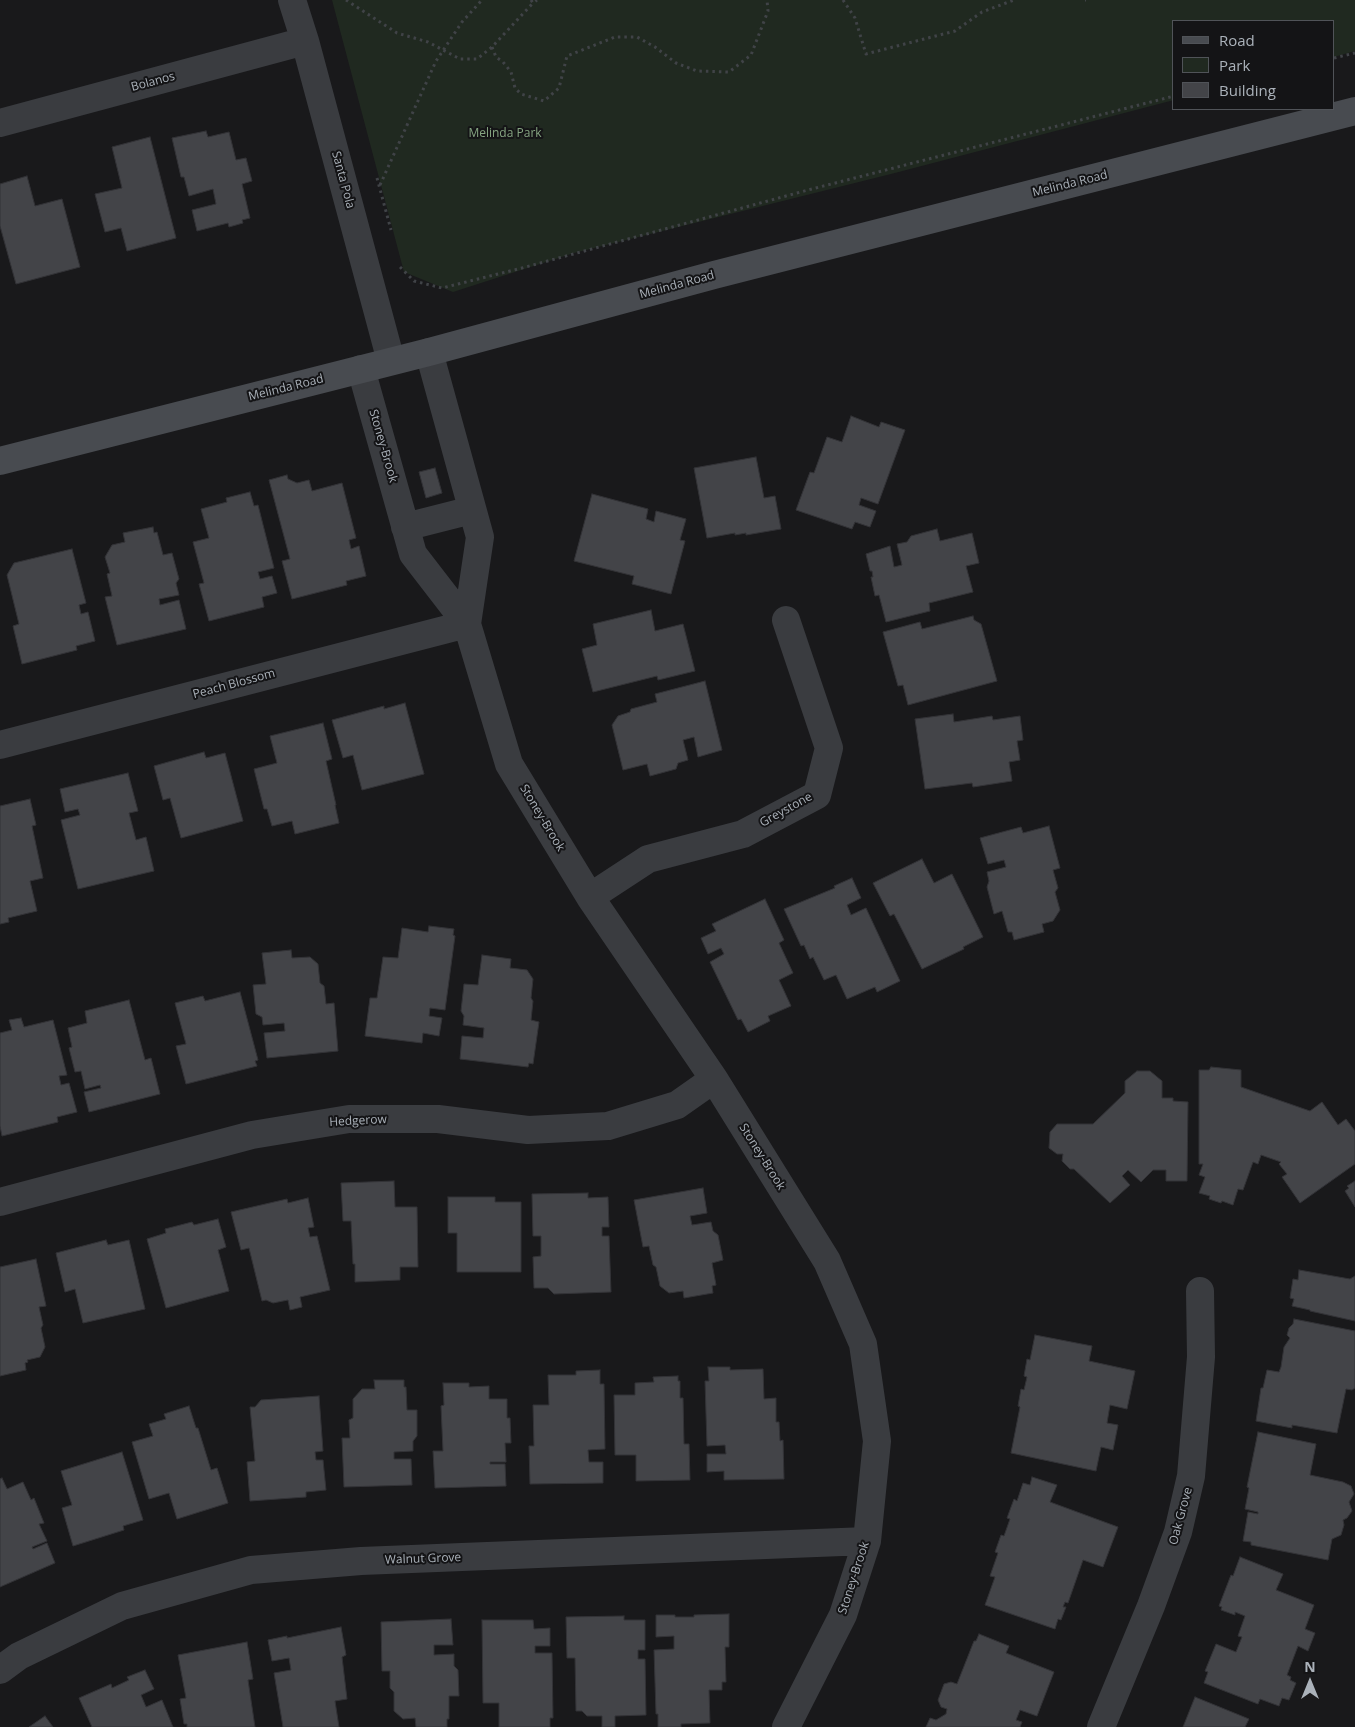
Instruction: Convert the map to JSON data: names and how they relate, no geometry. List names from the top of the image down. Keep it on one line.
{"streets":{"main road":["Melinda Road"],"street":["Bolanos","Santa Pola","Stoney-Brook","Peach Blossom","Greystone","Hedgerow","Oak Grove","Walnut Grove"]},"crossings":[["Bolanos","Santa Pola"],["Santa Pola","Melinda Road"],["Melinda Road","Stoney-Brook"],["Stoney-Brook","Peach Blossom"],["Stoney-Brook","Greystone"],["Stoney-Brook","Hedgerow"],["Stoney-Brook","Walnut Grove"]],"parks":["Melinda Park"],"legend":["Road","Park","Building"],"north":"top"}
